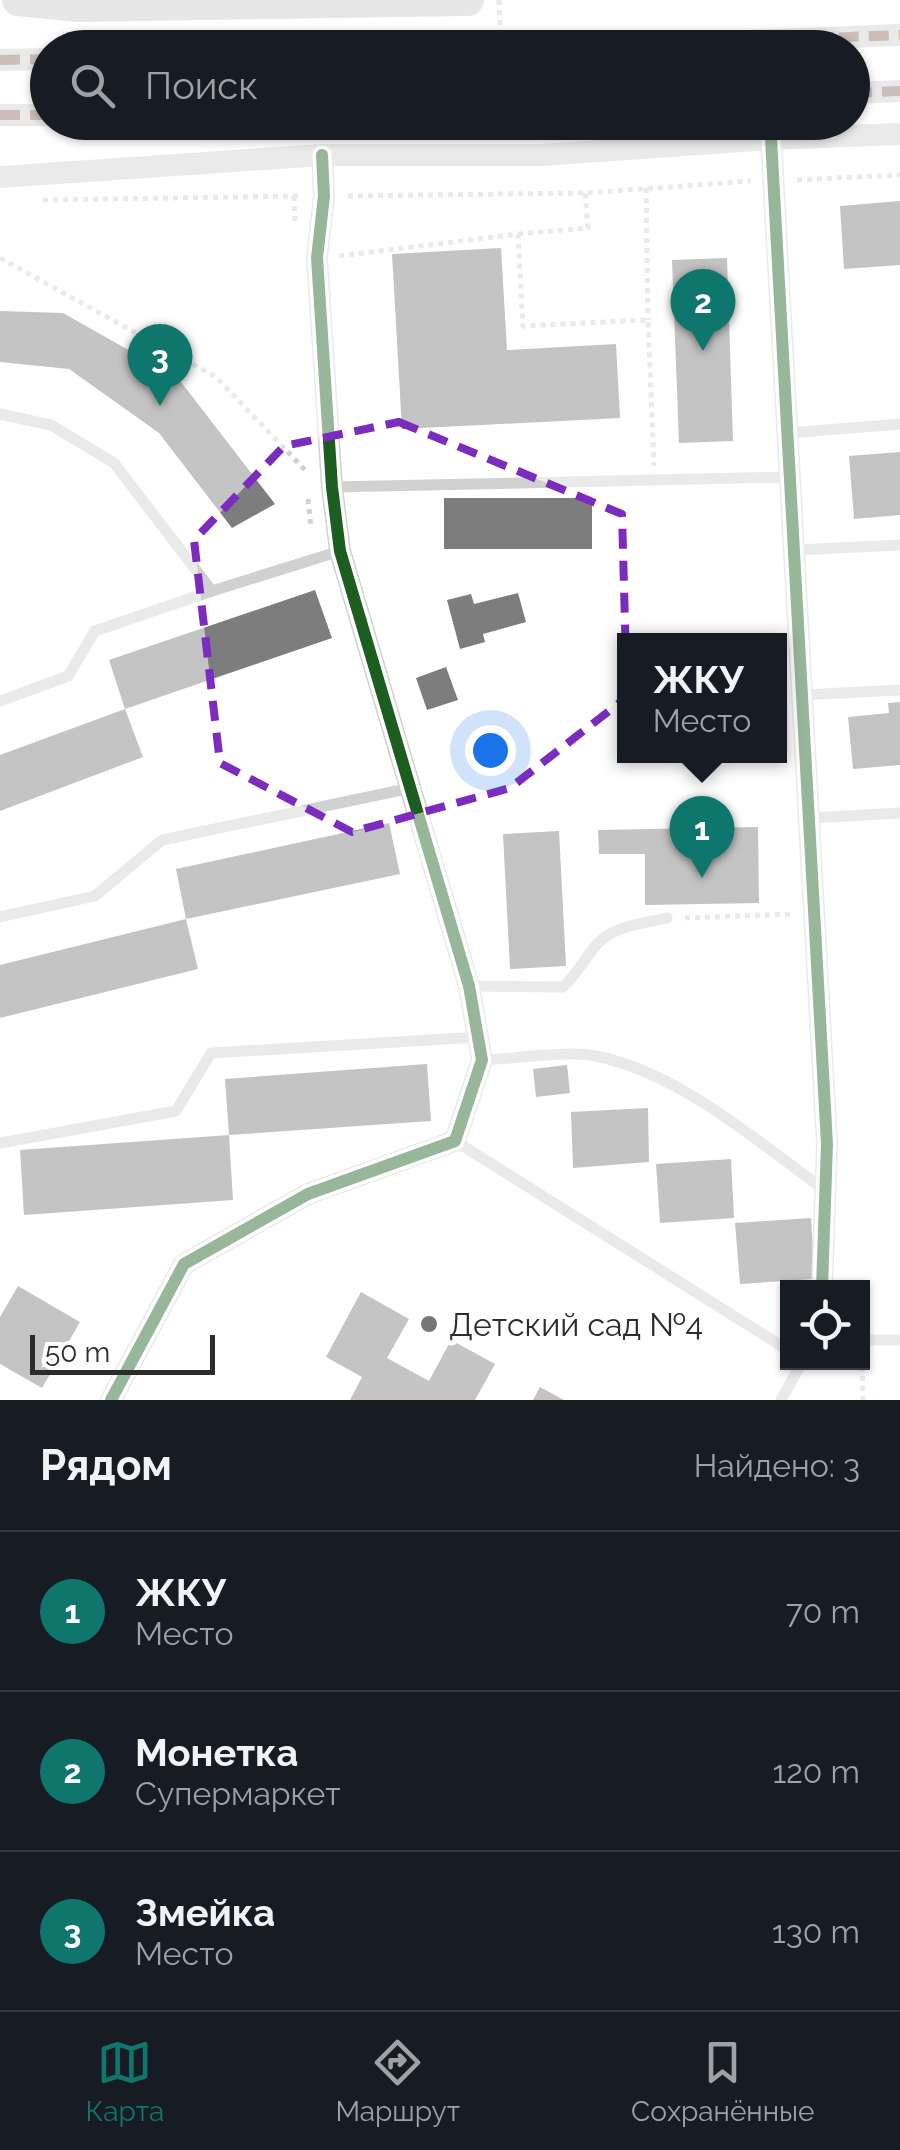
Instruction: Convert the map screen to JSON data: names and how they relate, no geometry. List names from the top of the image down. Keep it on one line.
{"places":["Детский сад №4"],"scale_bar":"50 m","page":{"search":"Поиск","pins":["2","3","1"],"popup":["ЖКУ","Место"],"scale":"50 m","heading":["Рядом","Найдено: 3"],"list":[{"mark":"1","name":"ЖКУ","note":"Место","value":"70 m"},{"mark":"2","name":"Монетка","note":"Супермаркет","value":"120 m"},{"mark":"3","name":"Змейка","note":"Место","value":"130 m"}],"nav":["Карта","Маршрут","Сохранённые"]}}
